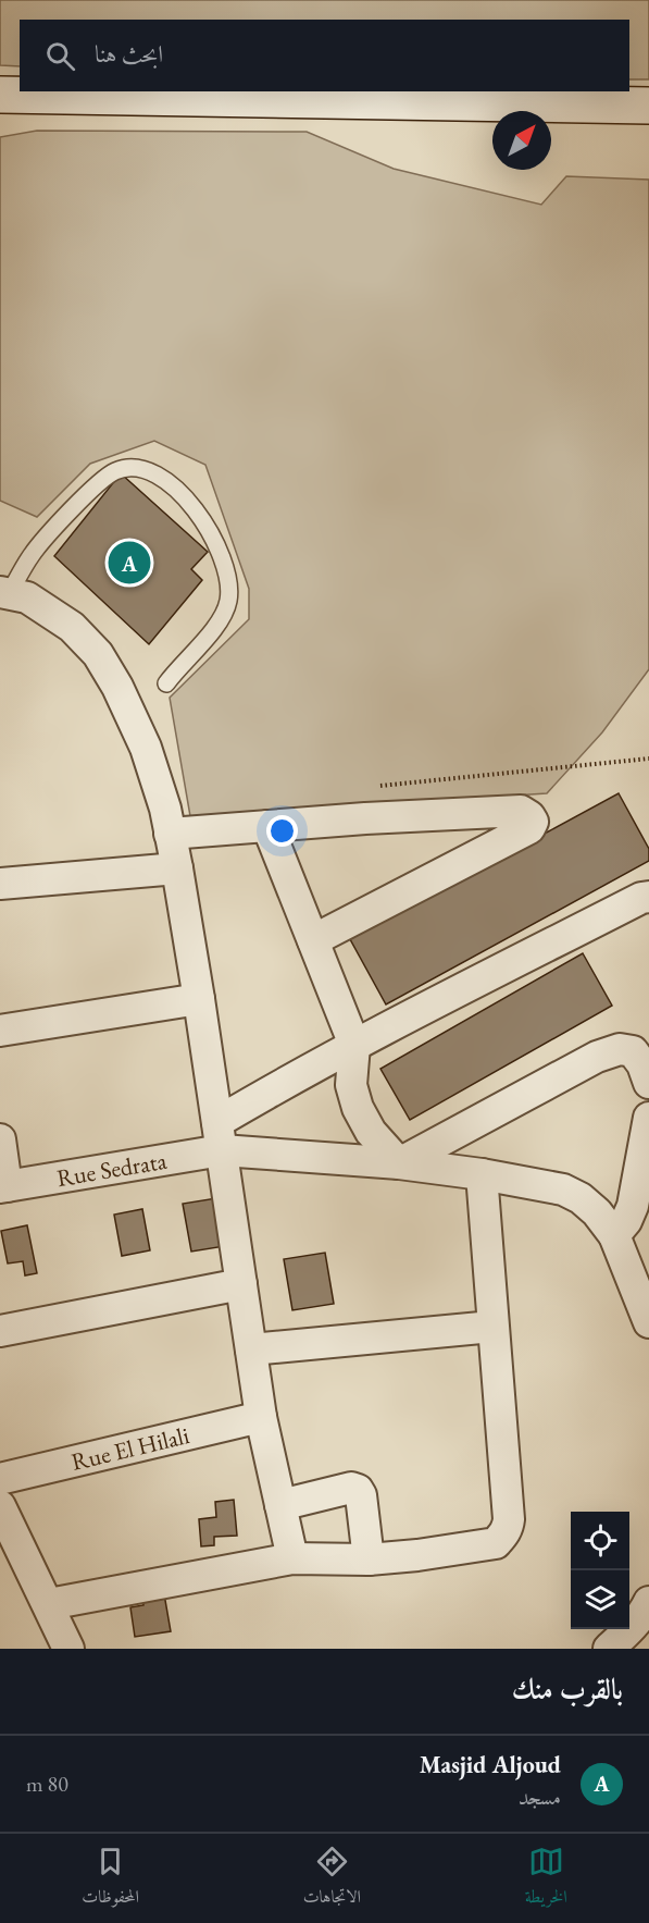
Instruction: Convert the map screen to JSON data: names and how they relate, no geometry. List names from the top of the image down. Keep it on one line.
{"streets":{"street":["Rue Sedrata","Rue El Hilali"]},"north":"top right","page":{"search":"ابحث هنا","pins":"A","heading":"بالقرب منك","list":[{"mark":"A","name":"Masjid Aljoud","note":"مسجد","value":"80 m"}],"nav":["الخريطة","الاتجاهات","المحفوظات"]}}
